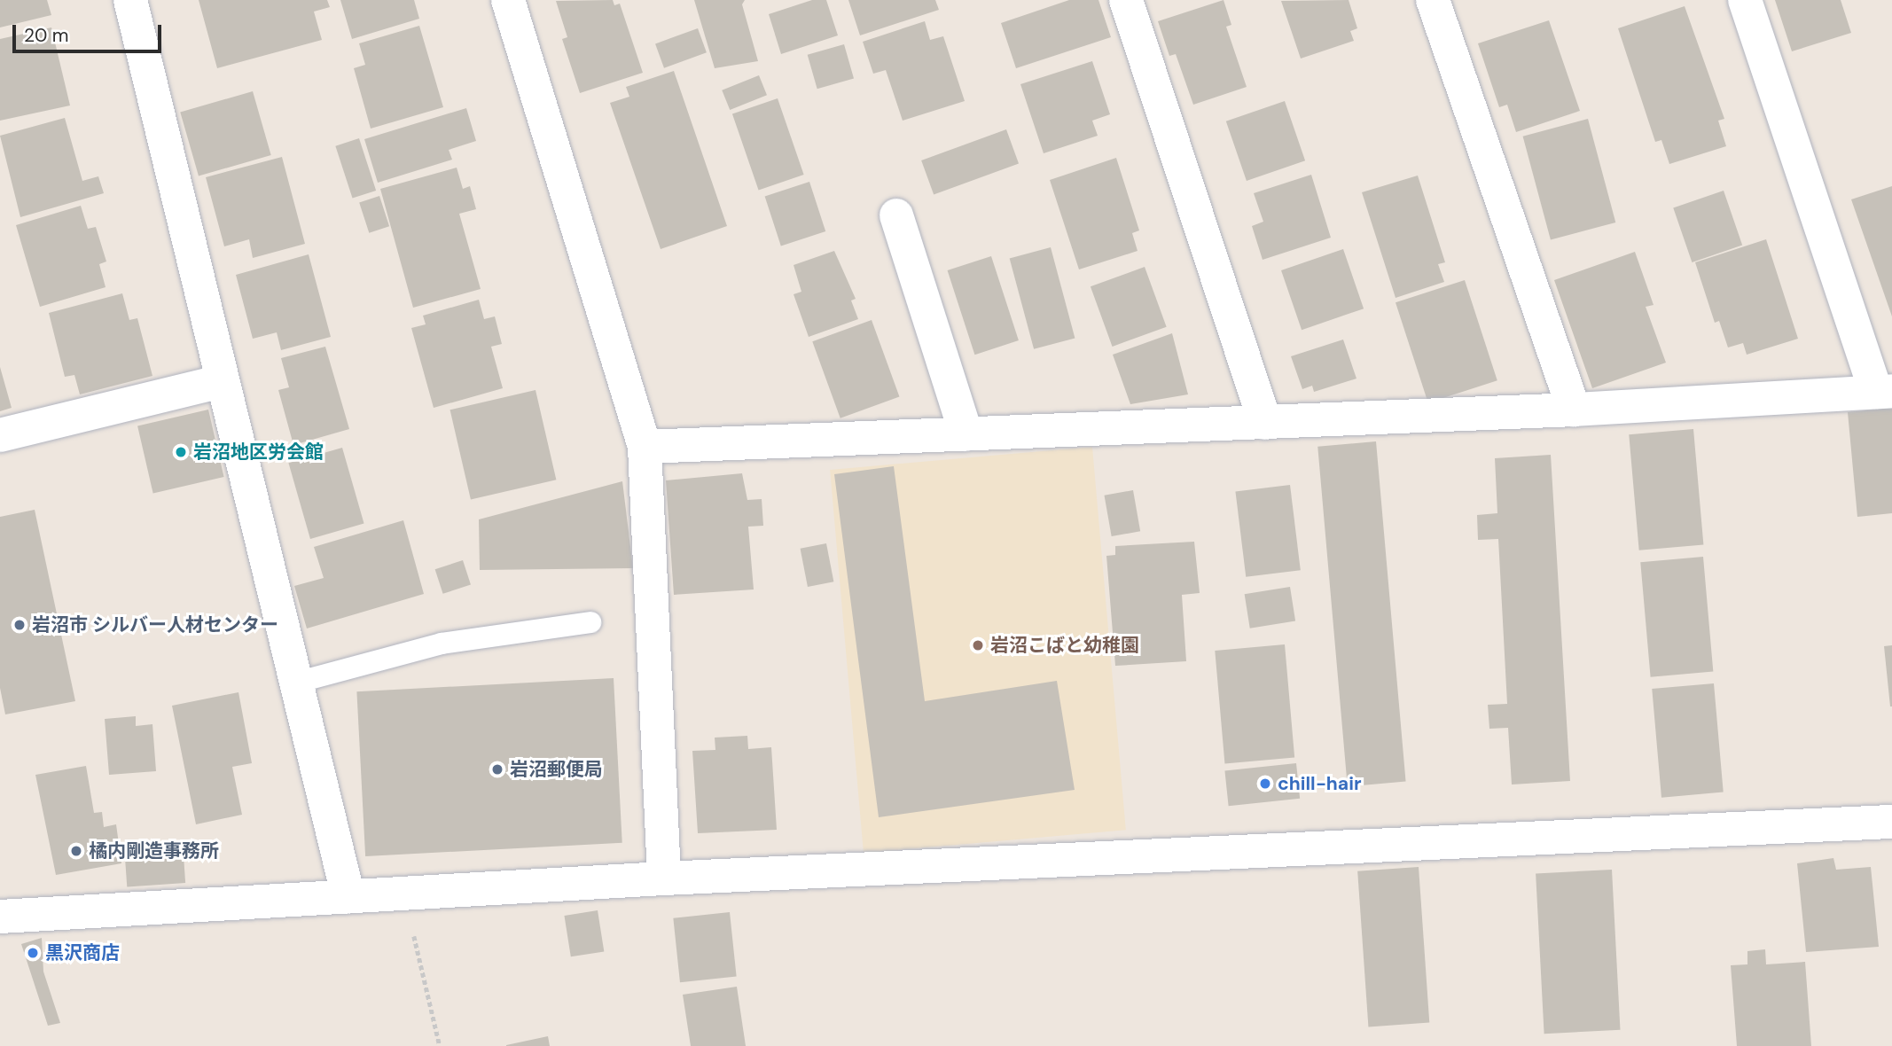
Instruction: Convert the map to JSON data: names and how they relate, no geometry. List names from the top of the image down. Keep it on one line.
{"places":["岩沼地区労会館","岩沼市 シルバー人材センター","岩沼こばと幼稚園","岩沼郵便局","chill−hair","橘内剛造事務所","黒沢商店"],"scale_bar":"20 m"}
